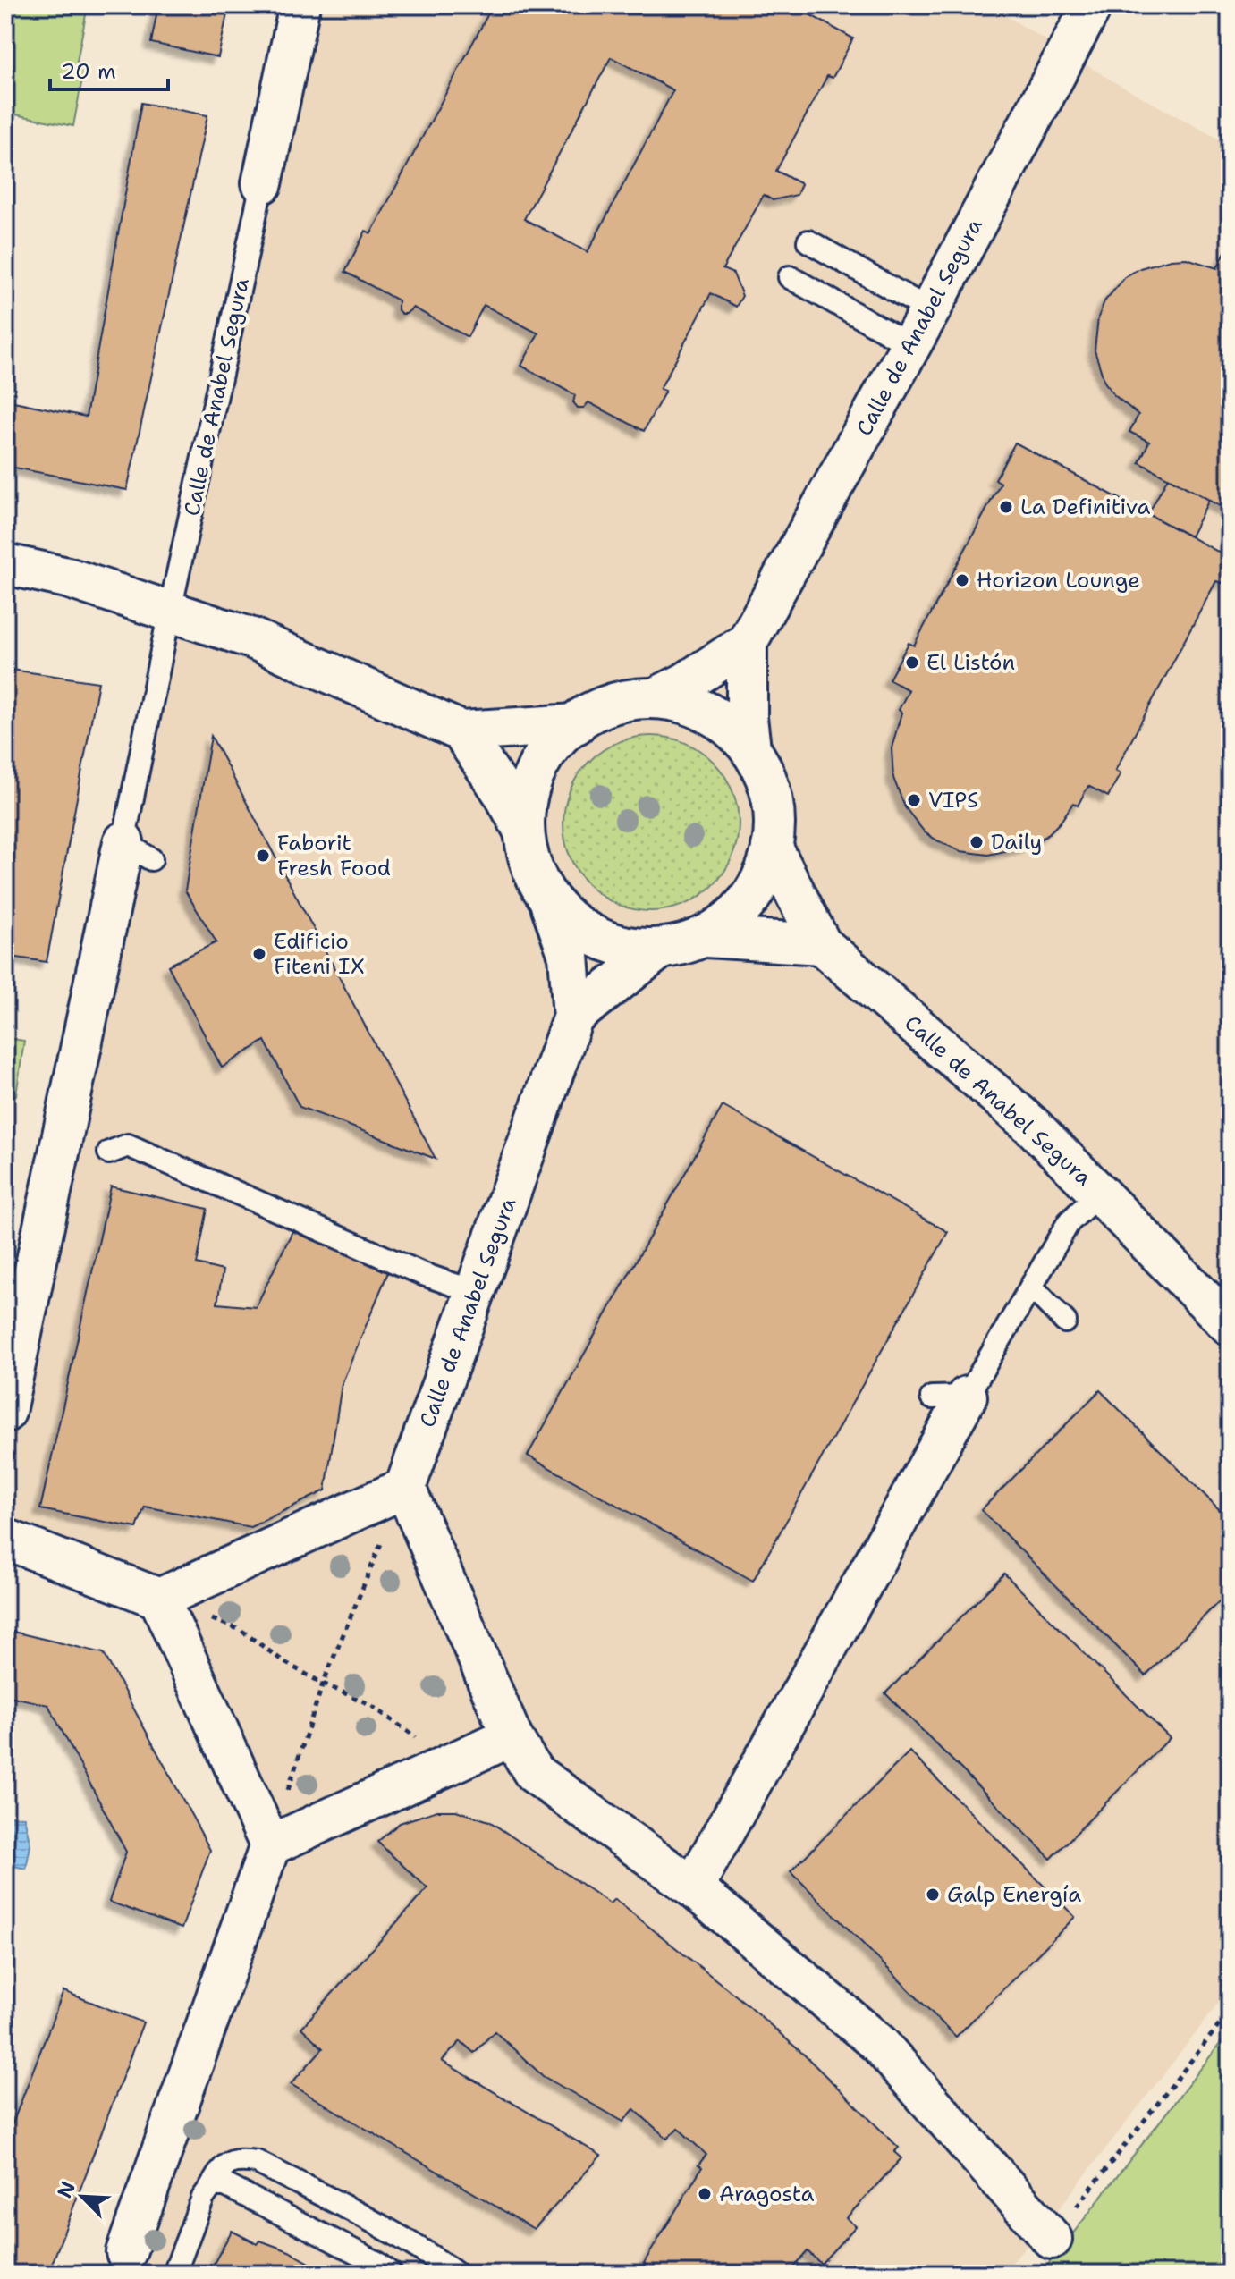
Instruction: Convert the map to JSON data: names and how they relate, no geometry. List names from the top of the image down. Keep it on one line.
{"streets":{"street":["Calle de Anabel Segura"]},"places":["La Definitiva","Horizon Lounge","El Listón","VIPS","Daily","Faborit Fresh Food","Edificio Fiteni IX","Galp Energía","Aragosta"],"scale_bar":"20 m","north":"top left"}
